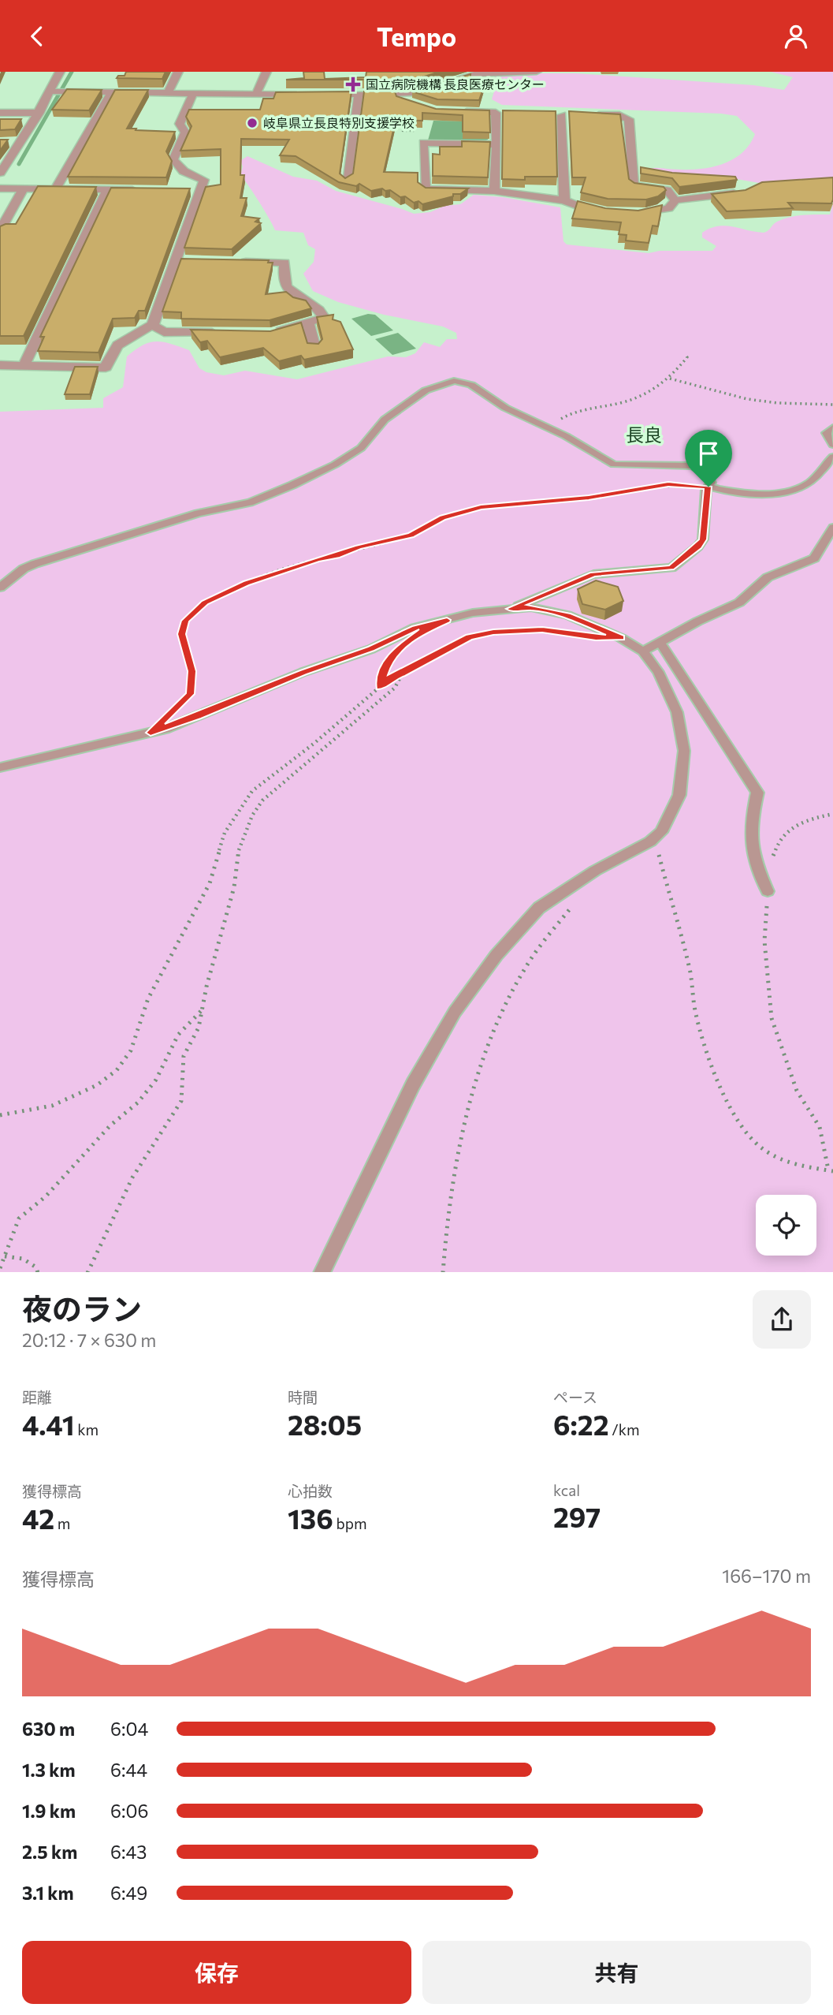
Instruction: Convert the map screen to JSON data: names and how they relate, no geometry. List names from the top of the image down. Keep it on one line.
{"districts":["長良"],"places":{"health":["国立病院機構 長良医療センター"],"other":["岐阜県立長良特別支援学校"]},"page":{"header":"Tempo","heading":["夜のラン","20:12 · 7 × 630 m"],"stats":[["距離","4.41 km"],["時間","28:05"],["ペース","6:22 /km"],["獲得標高","42 m"],["心拍数","136 bpm"],["kcal","297"]],"chart":["獲得標高","166–170 m"],"list":[{"name":"630 m","note":"6:04"},{"name":"1.3 km","note":"6:44"},{"name":"1.9 km","note":"6:06"},{"name":"2.5 km","note":"6:43"},{"name":"3.1 km","note":"6:49"}],"buttons":["保存","共有"]}}
